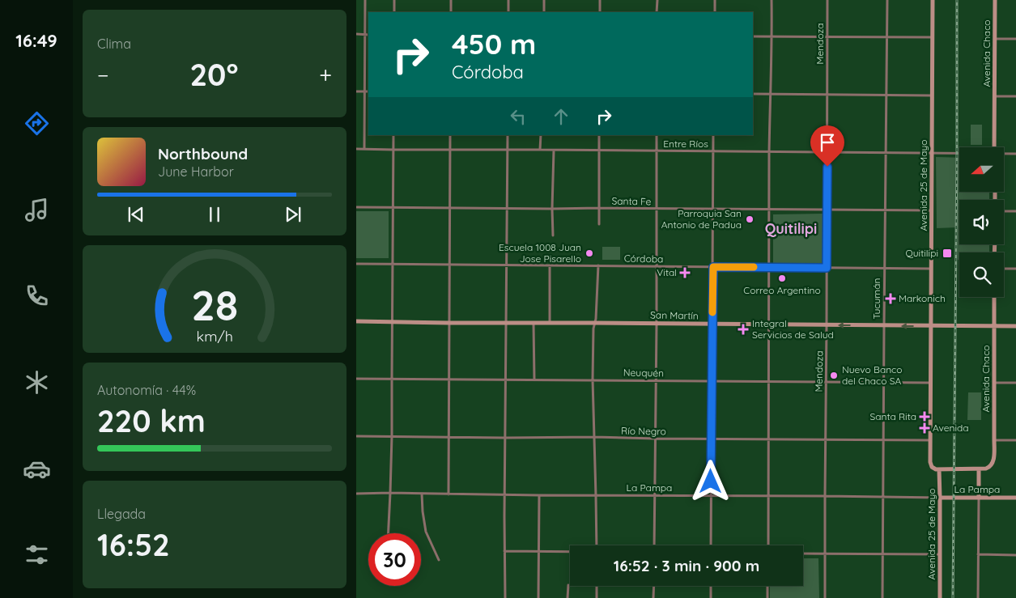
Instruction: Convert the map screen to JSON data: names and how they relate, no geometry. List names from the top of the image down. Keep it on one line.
{"streets":{"street":["Mendoza","Avenida Chaco","Entre Ríos","Avenida 25 de Mayo","Santa Fe","Córdoba","Tucumán","San Martín","Neuquén","Río Negro","La Pampa"]},"crossings":[["Mendoza","Entre Ríos"],["Mendoza","Santa Fe"],["Mendoza","Córdoba"],["Mendoza","San Martín"],["Mendoza","Neuquén"],["Mendoza","Río Negro"],["Mendoza","La Pampa"],["Avenida Chaco","San Martín"],["Entre Ríos","Avenida 25 de Mayo"],["Entre Ríos","Tucumán"],["Avenida 25 de Mayo","Santa Fe"],["Avenida 25 de Mayo","Córdoba"],["Avenida 25 de Mayo","San Martín"],["Avenida 25 de Mayo","Neuquén"],["Avenida 25 de Mayo","Río Negro"],["Avenida 25 de Mayo","La Pampa"],["Santa Fe","Tucumán"],["Córdoba","Tucumán"],["Tucumán","San Martín"],["Tucumán","Neuquén"],["Tucumán","Río Negro"],["Tucumán","La Pampa"]],"districts":["Quitilipi"],"places":{"other":["Parroquia San Antonio de Padua","Escuela 1008 Juan Jose Pisarello","Correo Argentino","Nuevo Banco del Chaco SA"],"transit":["Quitilipi"],"health":["Vital","Markonich","Integral Servicios de Salud","Santa Rita","Avenida"]},"north":"left","page":{"tabs":"16:49","tile":["Clima",["Autonomía · 44%","220 km"],["Llegada","16:52"]],"turn":["450 m","Córdoba"],"heat":["−","20°","+"],"song":["Northbound","June Harbor"],"limit":"30","trip":"16:52 · 3 min · 900 m","gauge":["28","km/h"]}}
